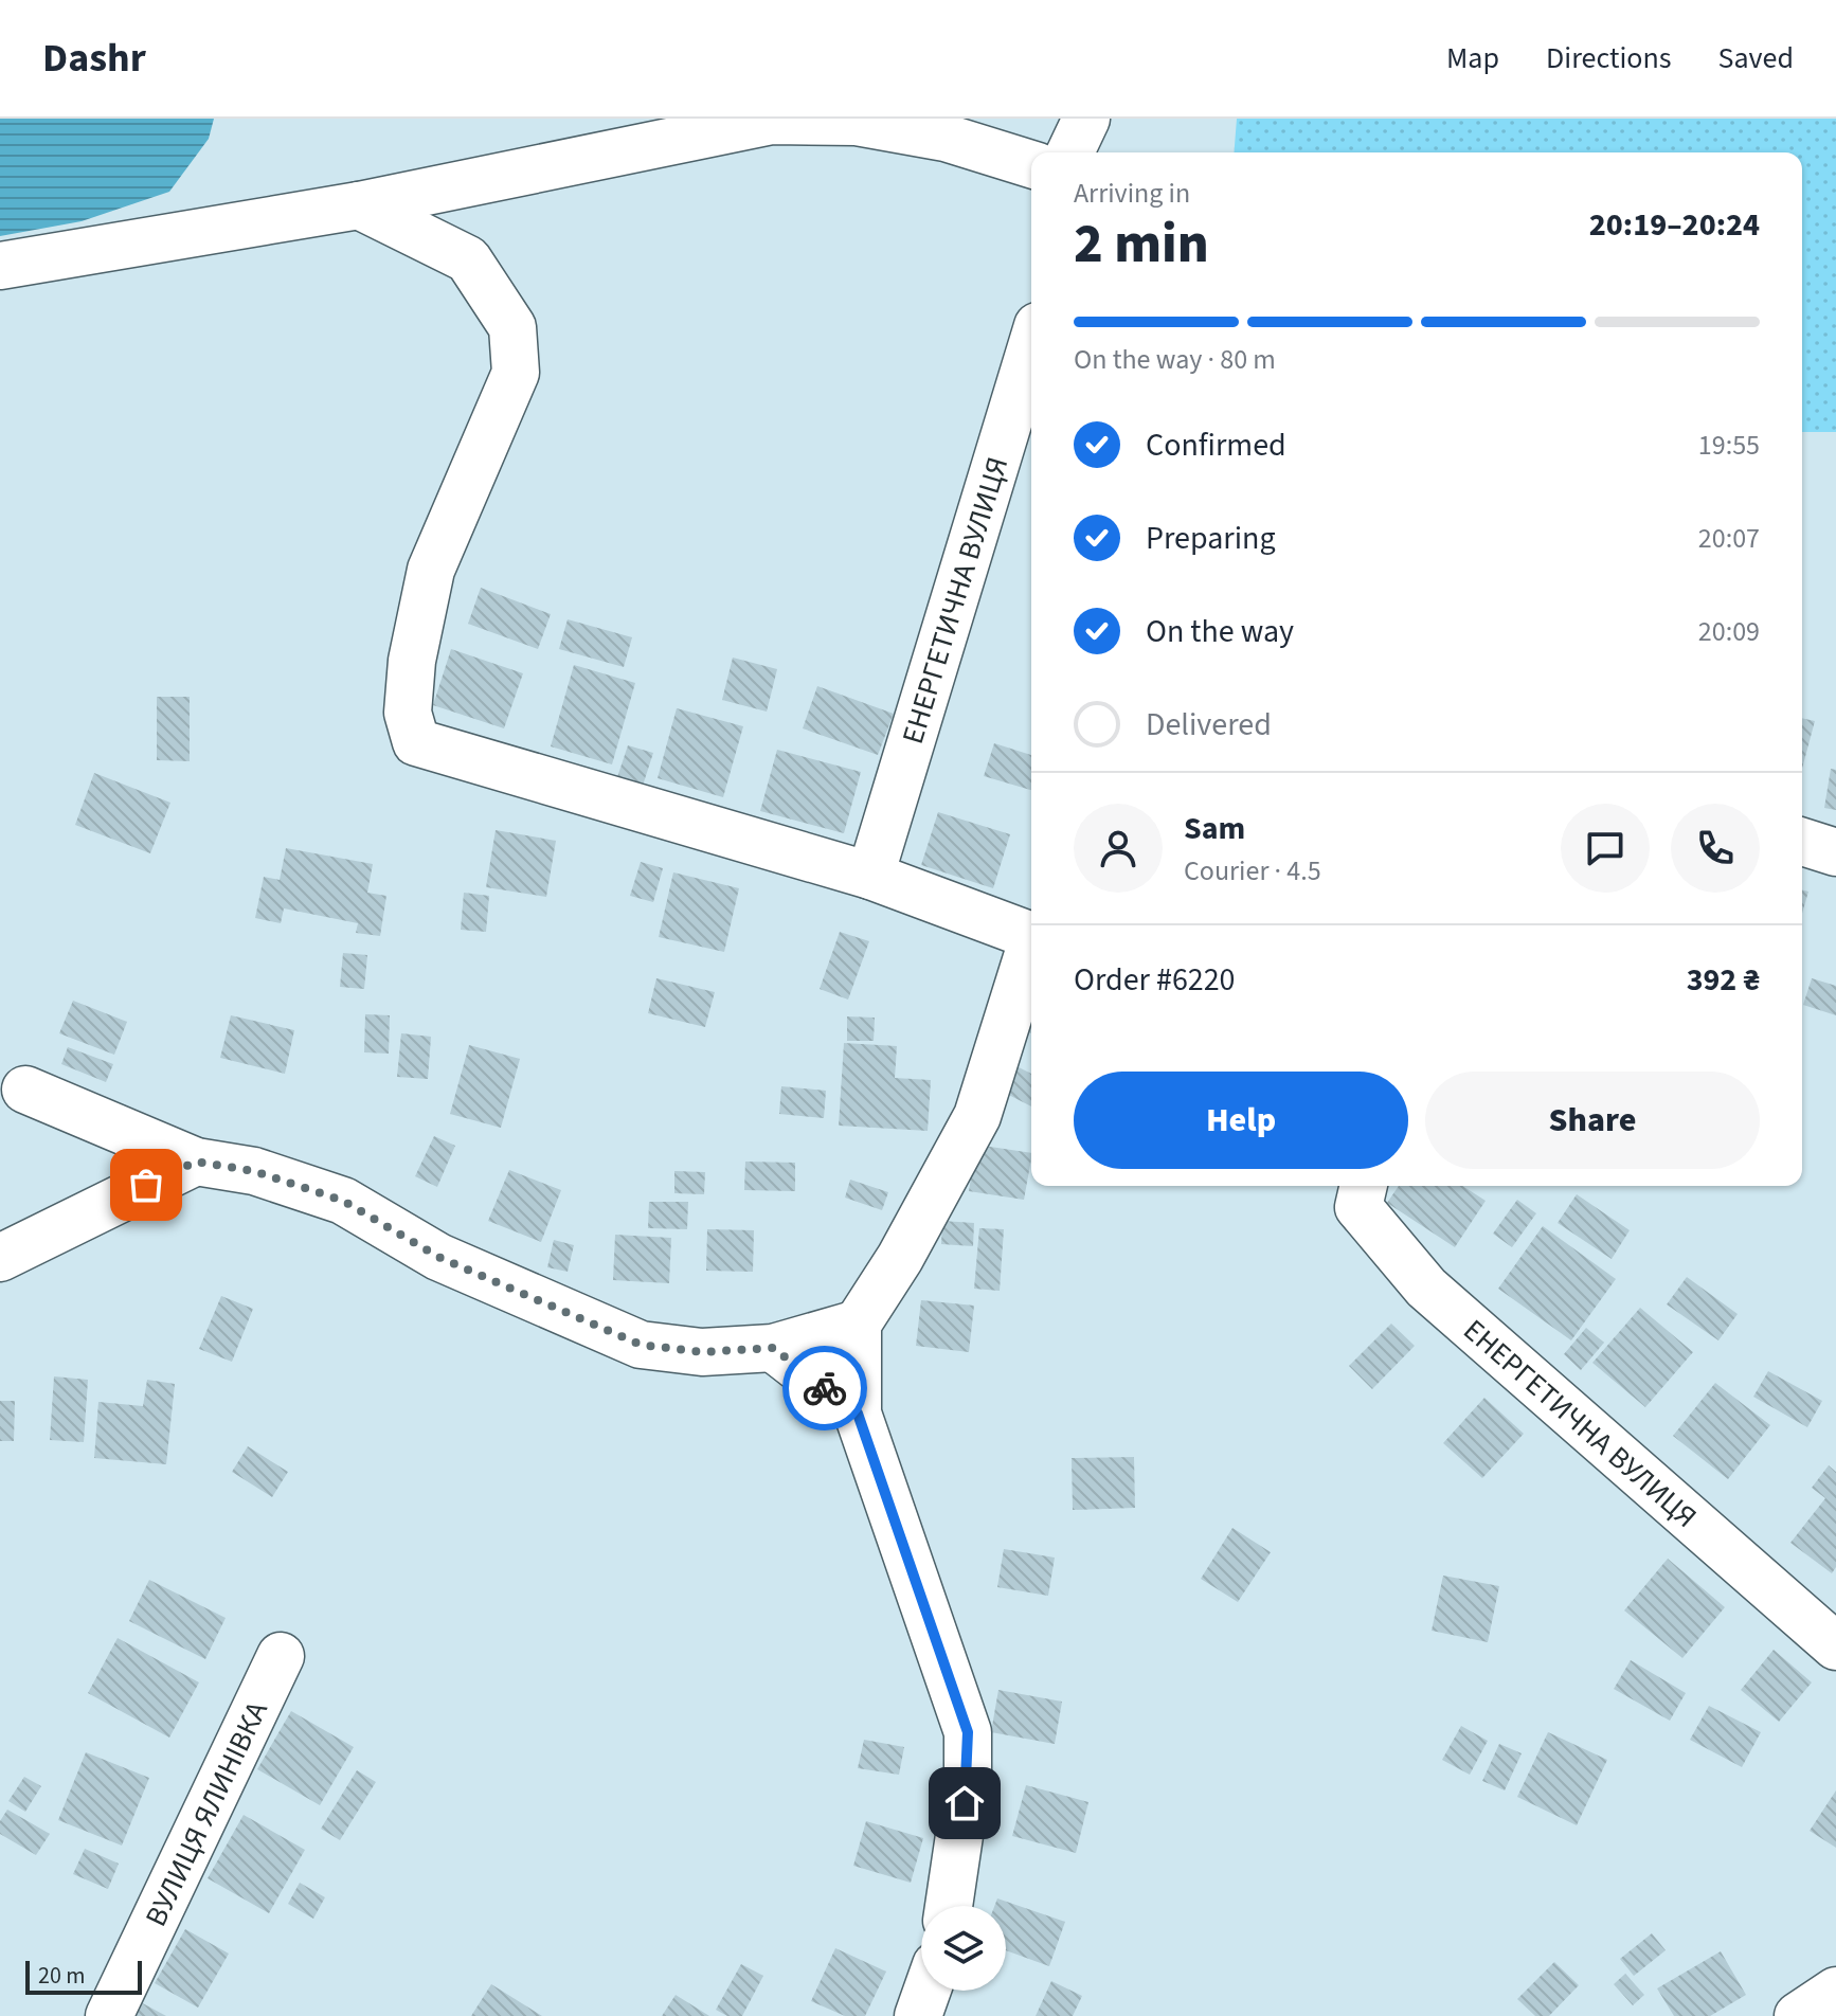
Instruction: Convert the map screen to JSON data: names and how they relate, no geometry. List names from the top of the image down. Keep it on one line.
{"streets":{"street":["ЕНЕРГЕТИЧНА ВУЛИЦЯ","ВУЛИЦЯ ЯЛИНІВКА"]},"scale_bar":"20 m","page":{"header":"Dashr","nav":["Map","Directions","Saved"],"heading":["2 min","Arriving in","20:19–20:24"],"panel":["Sam","Courier · 4.5","Order #6220","392 ₴"],"bar":"On the way · 80 m","list":[["Confirmed","19:55"],["Preparing","20:07"],["On the way","20:09"],"Delivered"],"buttons":["Help","Share"],"scale":"20 m"}}
